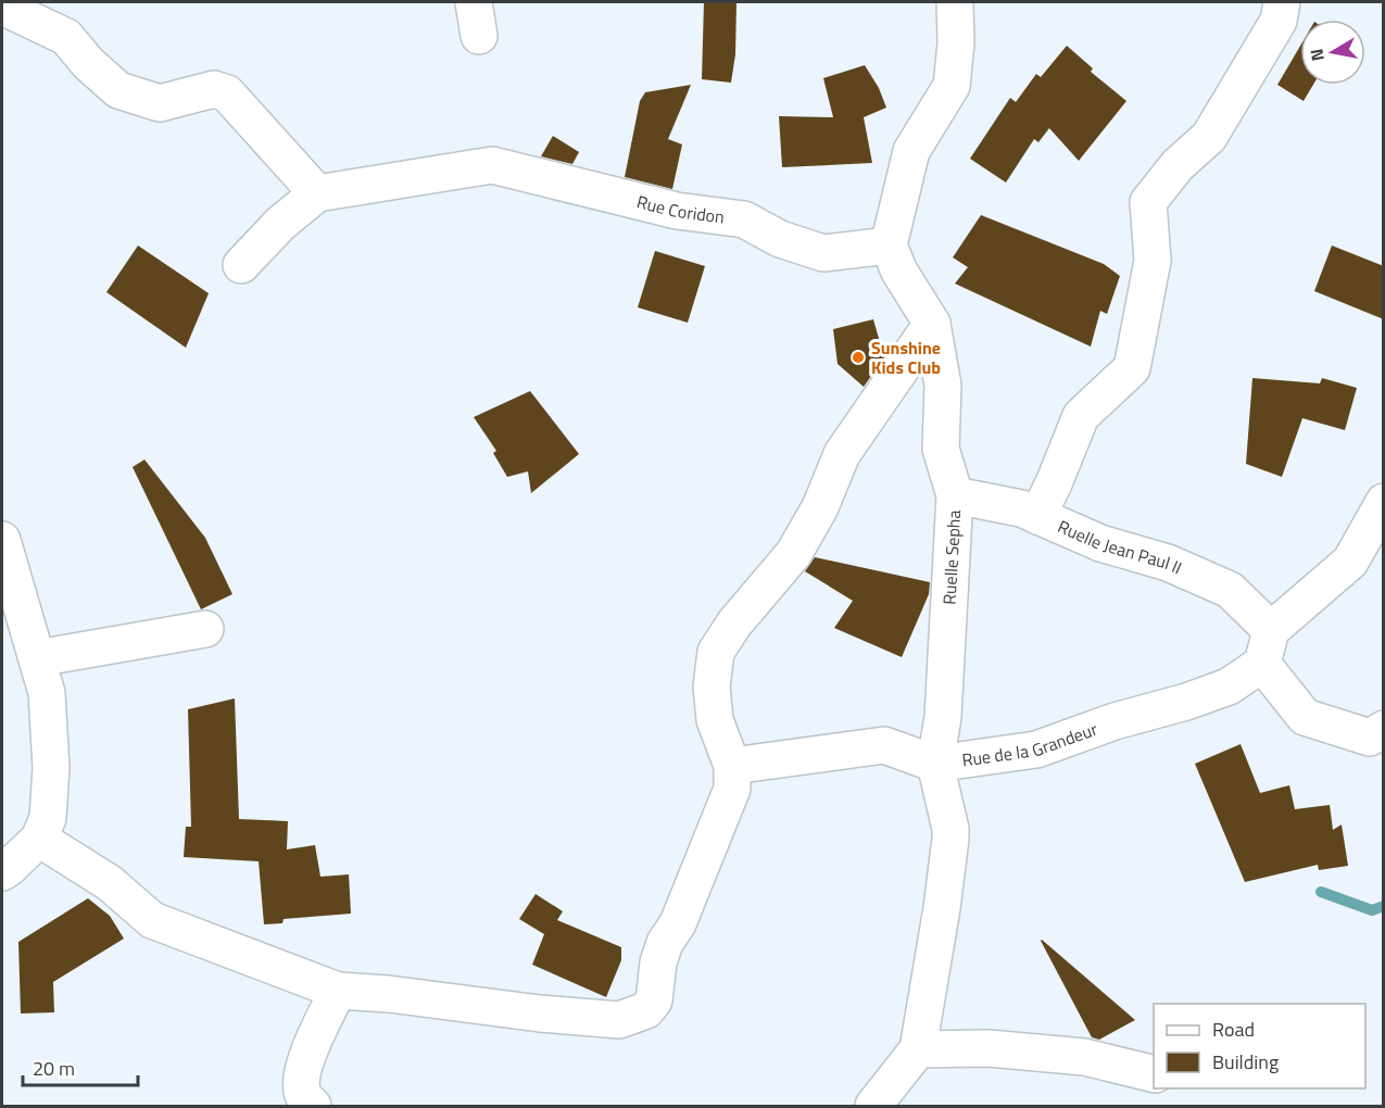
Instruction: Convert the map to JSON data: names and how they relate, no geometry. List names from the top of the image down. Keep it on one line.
{"streets":{"street":["Rue Coridon","Ruelle Jean Paul II","Ruelle Sepha","Rue de la Grandeur"]},"crossings":[["Rue Coridon","Ruelle Sepha"],["Ruelle Jean Paul II","Ruelle Sepha"],["Ruelle Sepha","Rue de la Grandeur"]],"places":["Sunshine Kids Club"],"legend":["Road","Building"],"scale_bar":"20 m","north":"left"}
